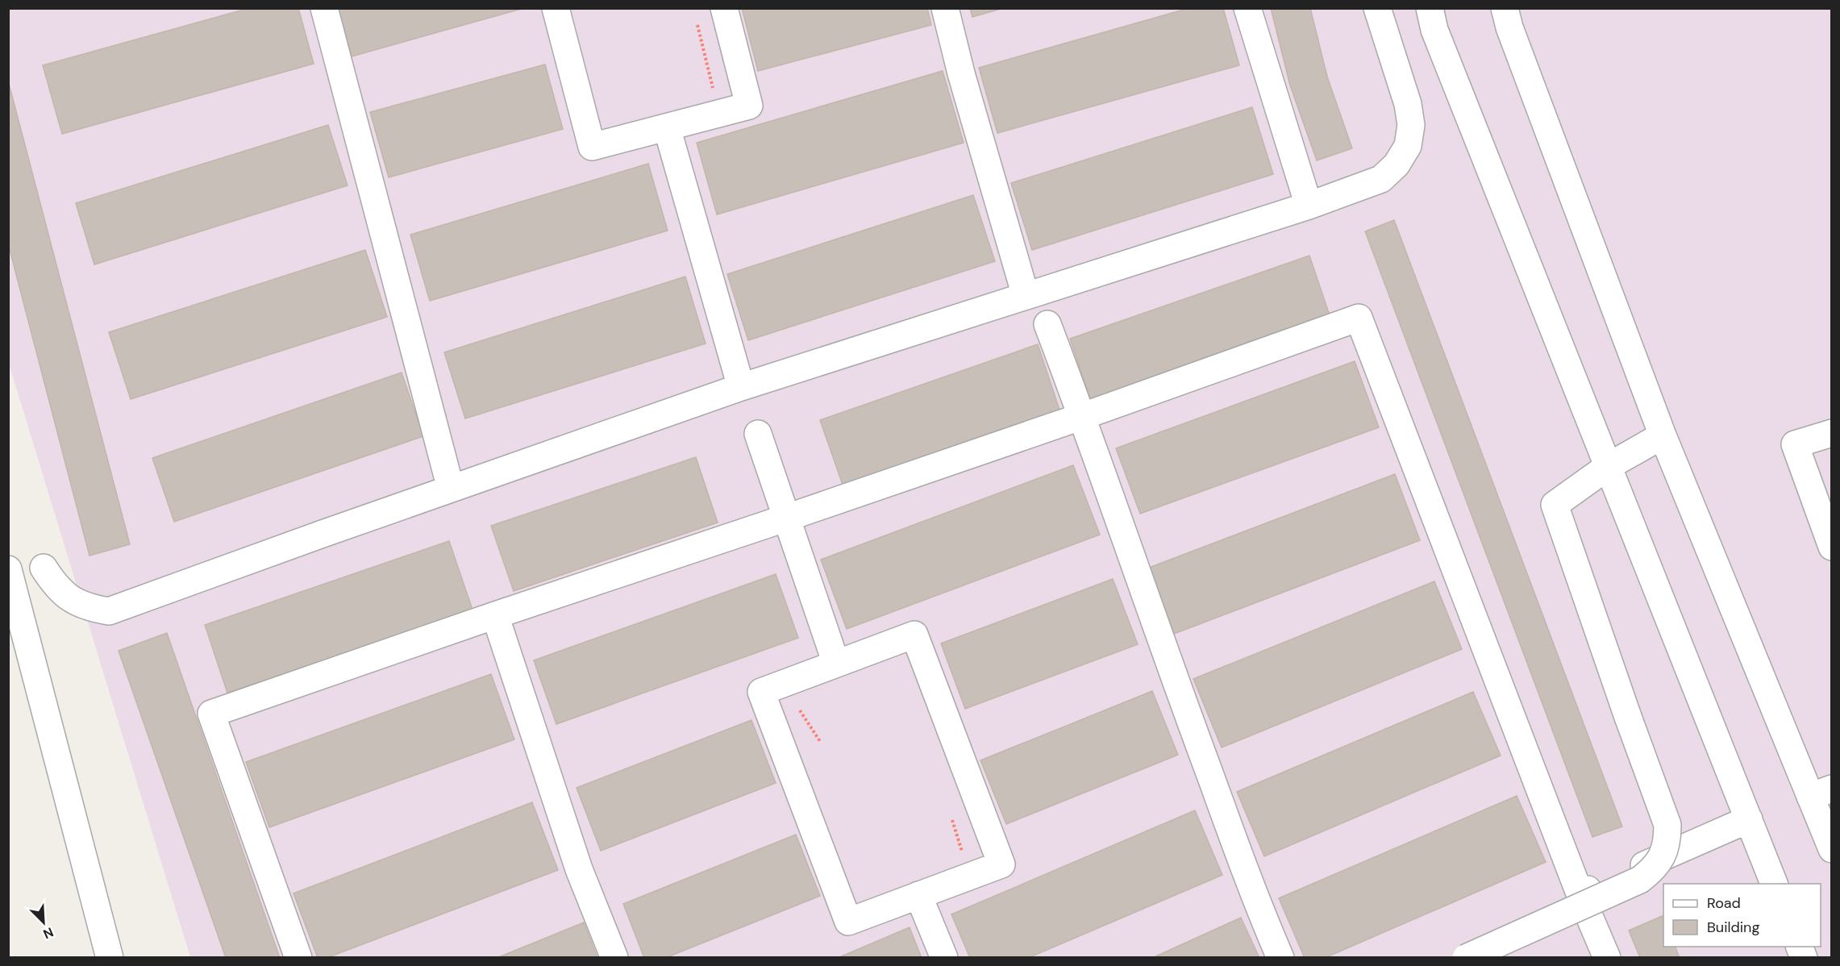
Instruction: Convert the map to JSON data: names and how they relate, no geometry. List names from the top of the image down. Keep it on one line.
{"legend":["Road","Building"],"north":"bottom right"}
